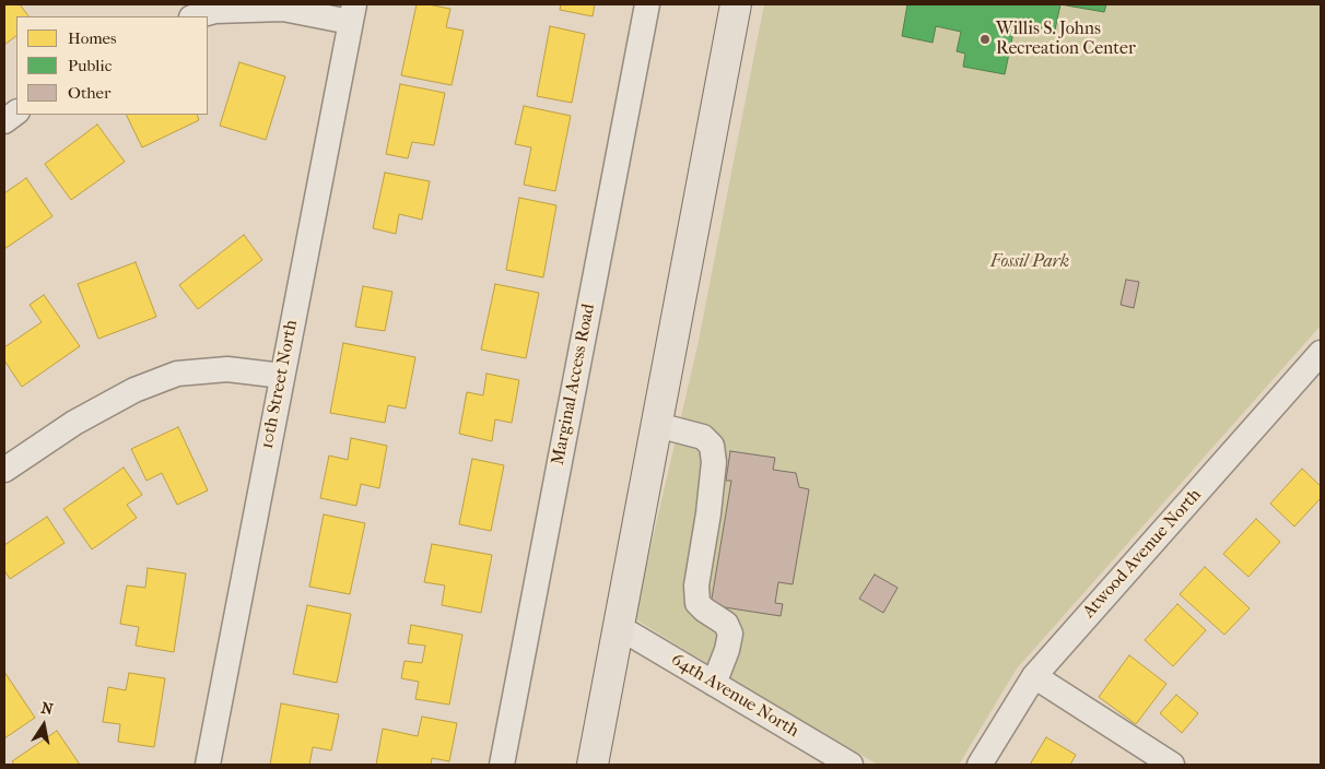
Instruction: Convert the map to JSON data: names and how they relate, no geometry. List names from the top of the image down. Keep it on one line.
{"streets":{"street":["10th Street North","Marginal Access Road","Atwood Avenue North","64th Avenue North"]},"parks":["Fossil Park"],"places":["Willis S. Johns Recreation Center"],"legend":["Homes","Public","Other"],"north":"top"}
